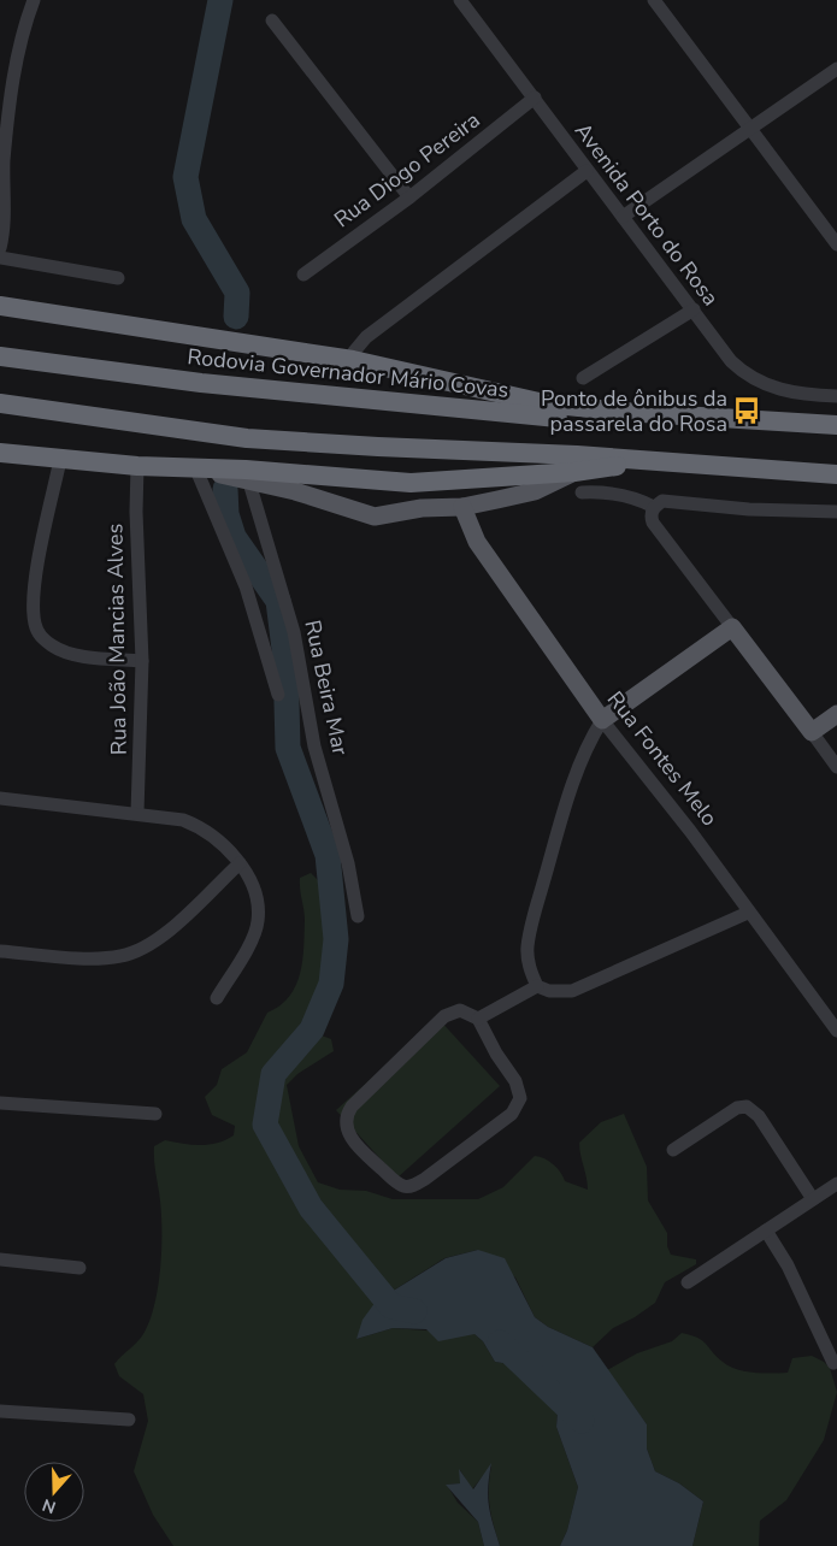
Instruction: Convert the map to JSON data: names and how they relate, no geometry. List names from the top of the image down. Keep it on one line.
{"streets":{"highway":["Rodovia Governador Mário Covas"],"main road":["Rua Fontes Melo"],"street":["Rua Diogo Pereira","Avenida Porto do Rosa","Rua João Mancias Alves","Rua Beira Mar"]},"crossings":[["Rua Diogo Pereira","Avenida Porto do Rosa"]],"places":{"bus stop":["Ponto de ônibus da passarela do Rosa"]},"north":"bottom"}
